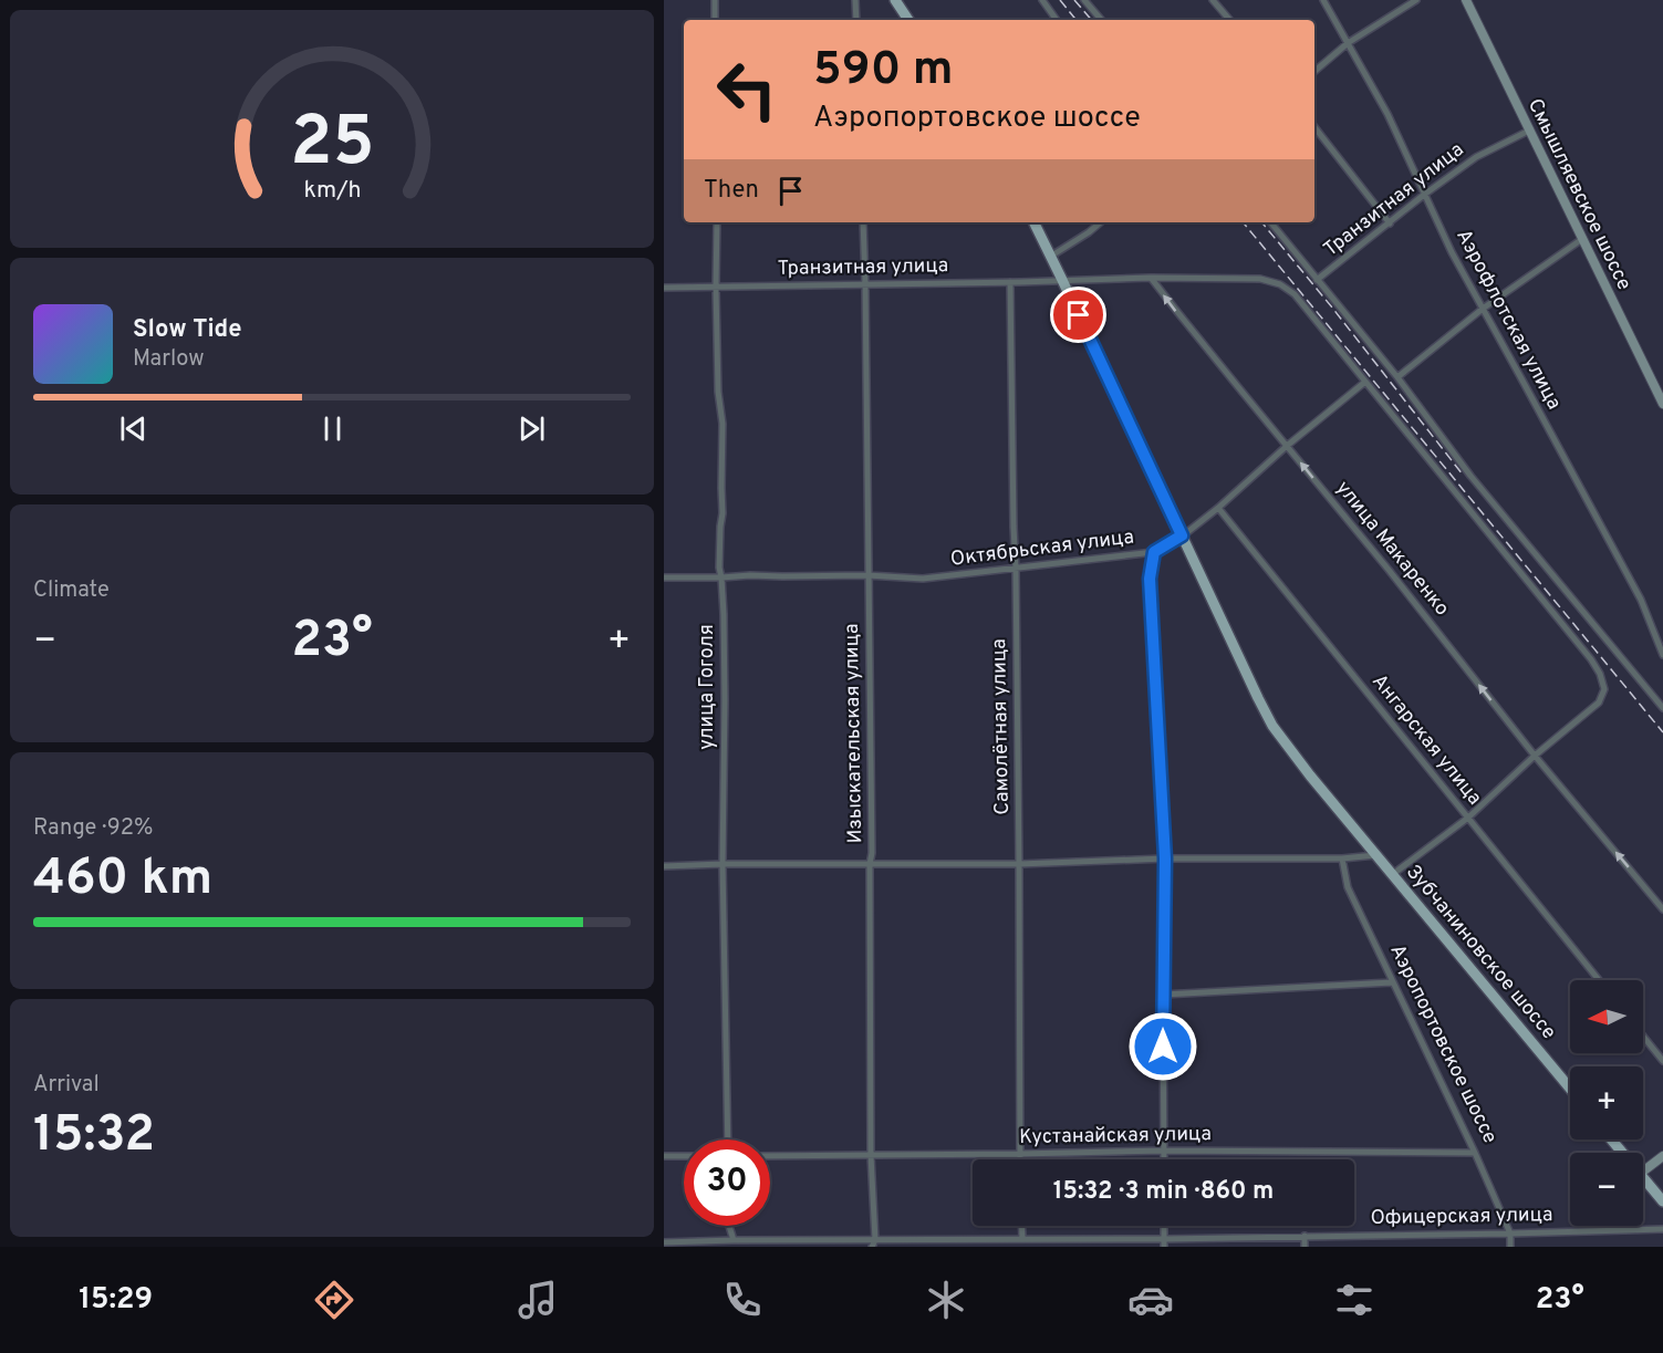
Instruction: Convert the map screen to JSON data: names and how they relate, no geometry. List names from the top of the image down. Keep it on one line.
{"streets":{"main road":["Зубчаниновское шоссе"],"street":["Смышляевское шоссе","Транзитная улица","Аэрофлотская улица","Октябрьская улица","улица Макаренко","улица Гоголя","Самолётная улица","Изыскательская улица","Ангарская улица","Аэропортовское шоссе","Кустанайская улица","Офицерская улица"]},"crossings":[["Смышляевское шоссе","Транзитная улица"],["Транзитная улица","Аэрофлотская улица"],["Транзитная улица","улица Гоголя"],["Транзитная улица","Самолётная улица"],["Транзитная улица","Изыскательская улица"],["Октябрьская улица","улица Макаренко"],["Октябрьская улица","улица Гоголя"],["Октябрьская улица","Самолётная улица"],["Октябрьская улица","Изыскательская улица"],["Октябрьская улица","Ангарская улица"],["Самолётная улица","Кустанайская улица"],["Изыскательская улица","Кустанайская улица"],["Изыскательская улица","Офицерская улица"],["Аэропортовское шоссе","Кустанайская улица"],["Аэропортовское шоссе","Офицерская улица"]],"one_way":["улица Макаренко"],"north":"left","page":{"turn":["590 m","Аэропортовское шоссе"],"then":"Then","song":["Slow Tide","Marlow"],"tile":["Climate",["Range · 92%","460 km"],["Arrival","15:32"]],"heat":["−","23°","+"],"map_buttons":["+","−"],"limit":"30","trip":"15:32 · 3 min · 860 m","tabs":["15:29","23°"],"gauge":["25","km/h"]}}
